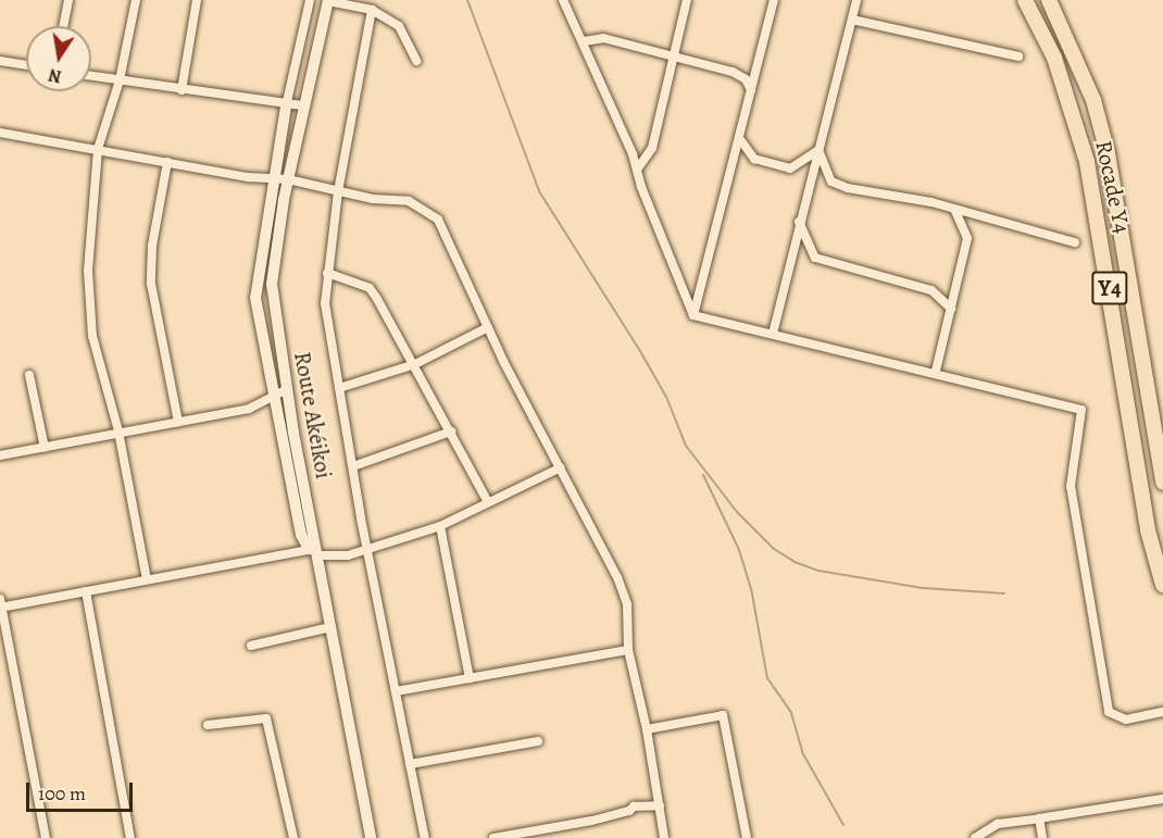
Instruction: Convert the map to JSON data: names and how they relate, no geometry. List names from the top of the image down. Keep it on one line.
{"streets":{"highway":["Rocade Y4","Y4"],"street":["Route Akéikoi"]},"scale_bar":"100 m","north":"bottom"}
